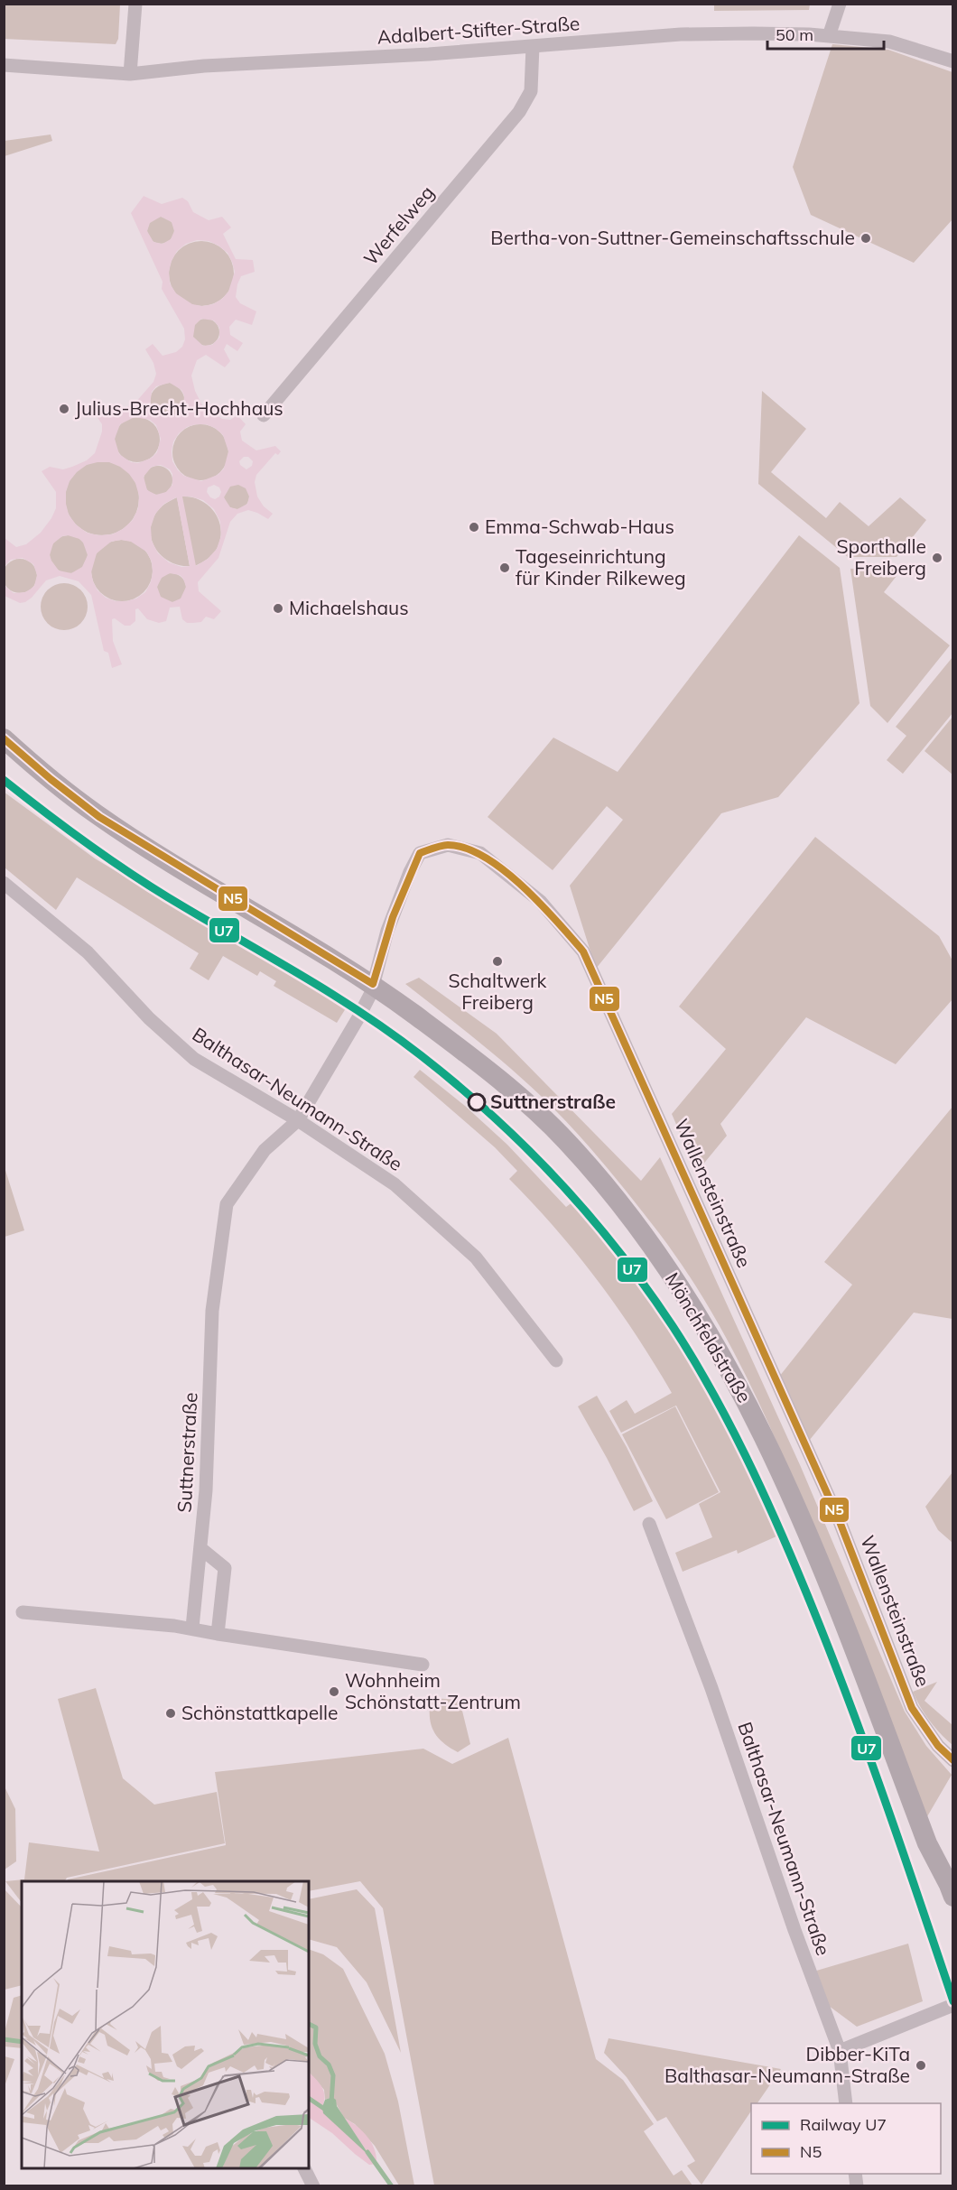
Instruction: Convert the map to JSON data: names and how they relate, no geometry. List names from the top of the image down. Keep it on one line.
{"streets":{"main road":["Mönchfeldstraße"],"street":["Adalbert-Stifter-Straße","Werfelweg","Balthasar-Neumann-Straße","Wallensteinstraße","Suttnerstraße"]},"crossings":[["Adalbert-Stifter-Straße","Werfelweg"],["Balthasar-Neumann-Straße","Suttnerstraße"],["Wallensteinstraße","Mönchfeldstraße"],["Wallensteinstraße","Suttnerstraße"],["Mönchfeldstraße","Suttnerstraße"]],"places":["Bertha-von-Suttner-Gemeinschaftsschule","Julius-Brecht-Hochhaus","Emma-Schwab-Haus","Sporthalle Freiberg","Tageseinrichtung für Kinder Rilkeweg","Michaelshaus","Schaltwerk Freiberg","Suttnerstraße","Wohnheim Schönstatt-Zentrum","Schönstattkapelle","Dibber-KiTa Balthasar-Neumann-Straße"],"lines":["transit line N5","rail line U7"],"legend":["Railway U7","N5"],"scale_bar":"50 m"}
